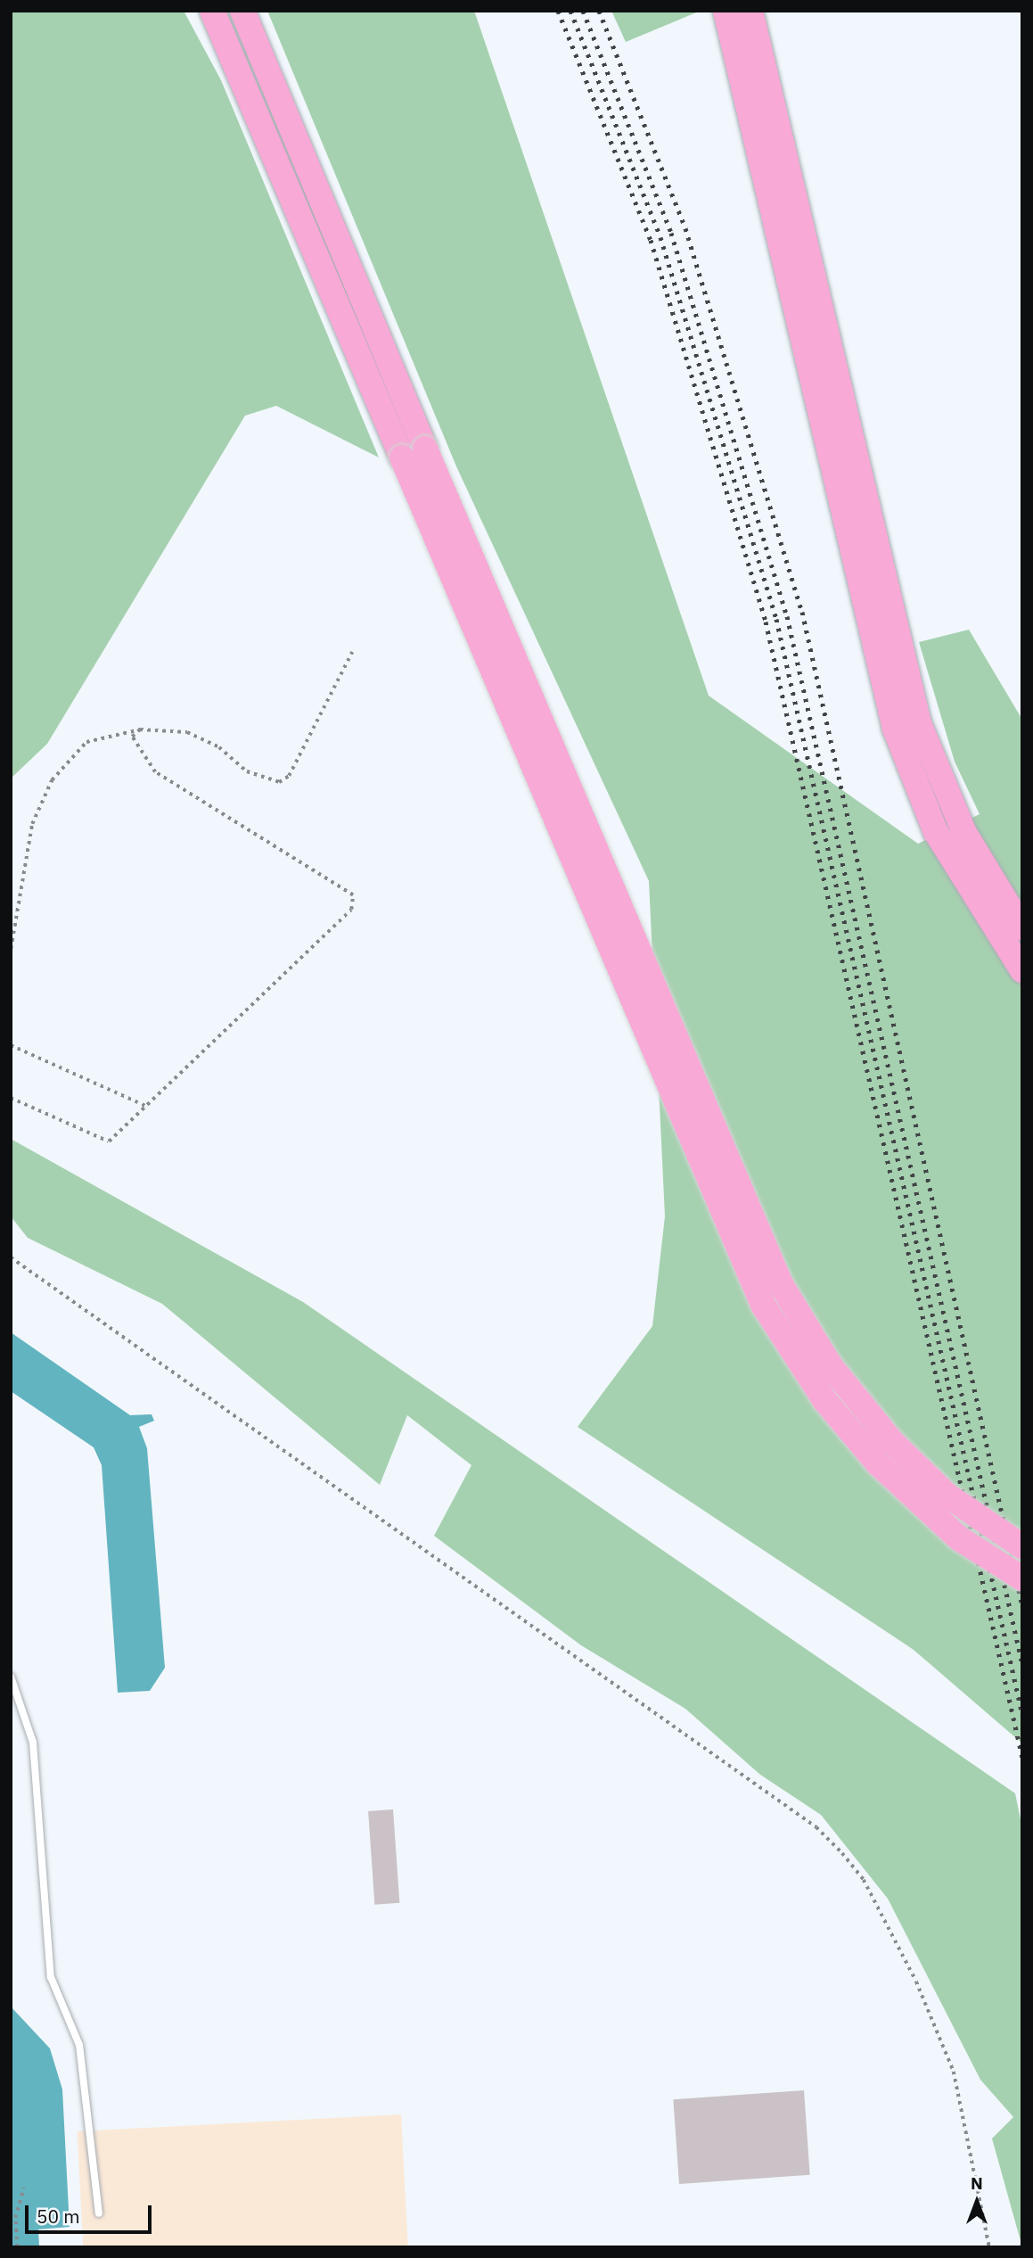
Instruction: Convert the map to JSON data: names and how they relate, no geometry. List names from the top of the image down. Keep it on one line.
{"scale_bar":"50 m","north":"top"}
